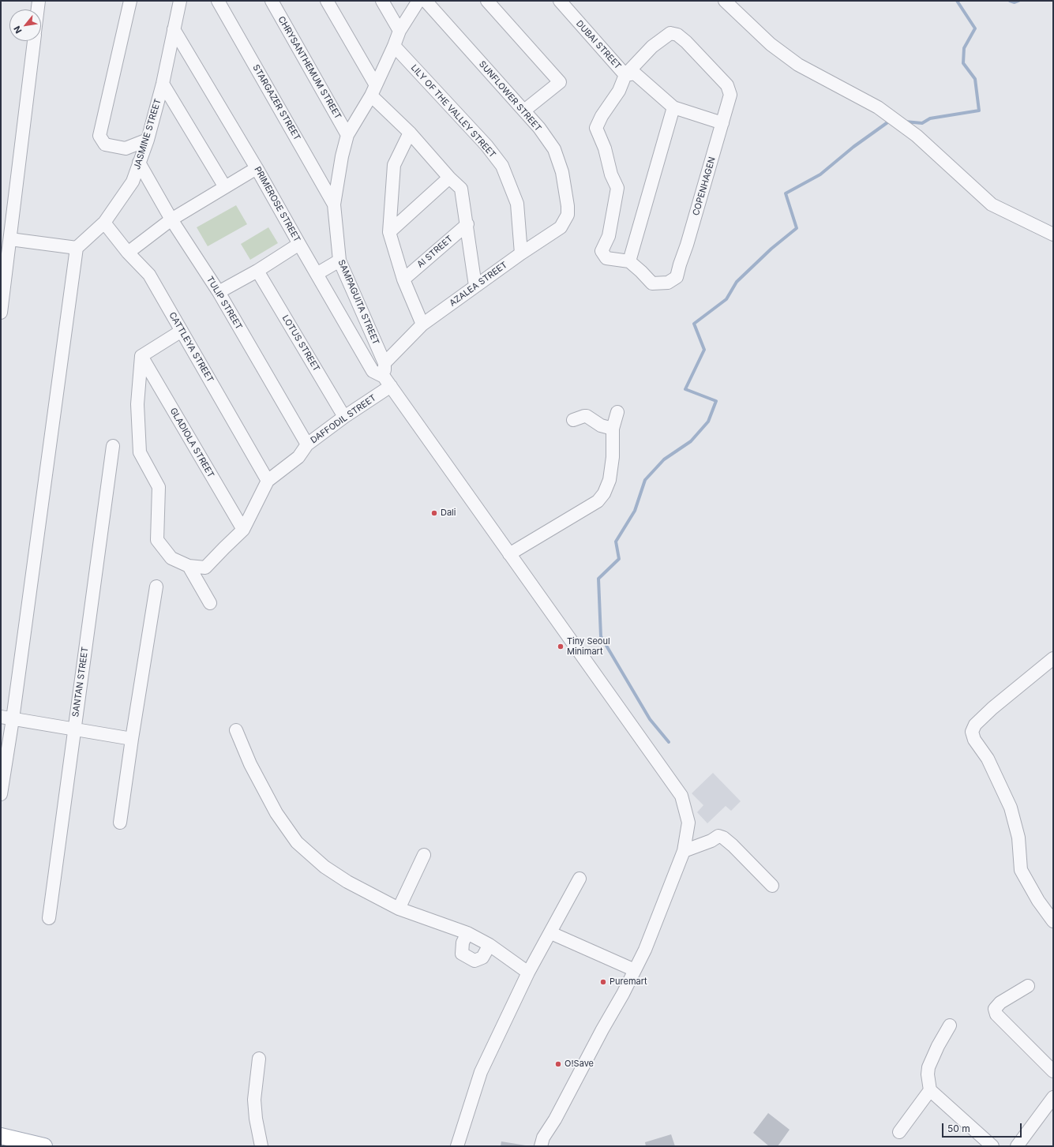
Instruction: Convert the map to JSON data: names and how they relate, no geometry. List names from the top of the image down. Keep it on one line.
{"streets":{"street":["DUBAI STREET","CHRYSANTHEMUM STREET","SUNFLOWER STREET","STARGAZER STREET","LILY OF THE VALLEY STREET","JASMINE STREET","COPENHAGEN","PRIMEROSE STREET","AI STREET","AZALEA STREET","SAMPAGUITA STREET","TULIP STREET","LOTUS STREET","CATTLEYA STREET","DAFFODIL STREET","GLADIOLA STREET","SANTAN STREET"]},"crossings":[["DUBAI STREET","COPENHAGEN"],["CHRYSANTHEMUM STREET","SAMPAGUITA STREET"],["SUNFLOWER STREET","AZALEA STREET"],["STARGAZER STREET","SAMPAGUITA STREET"],["LILY OF THE VALLEY STREET","AZALEA STREET"],["LILY OF THE VALLEY STREET","SAMPAGUITA STREET"],["JASMINE STREET","PRIMEROSE STREET"],["JASMINE STREET","TULIP STREET"],["JASMINE STREET","CATTLEYA STREET"],["PRIMEROSE STREET","SAMPAGUITA STREET"],["PRIMEROSE STREET","DAFFODIL STREET"],["AZALEA STREET","SAMPAGUITA STREET"],["SAMPAGUITA STREET","DAFFODIL STREET"],["TULIP STREET","DAFFODIL STREET"],["LOTUS STREET","DAFFODIL STREET"],["CATTLEYA STREET","DAFFODIL STREET"],["DAFFODIL STREET","GLADIOLA STREET"]],"places":["Dali","Tiny Seoul Minimart","Puremart","O!Save"],"scale_bar":"50 m","north":"bottom left"}
